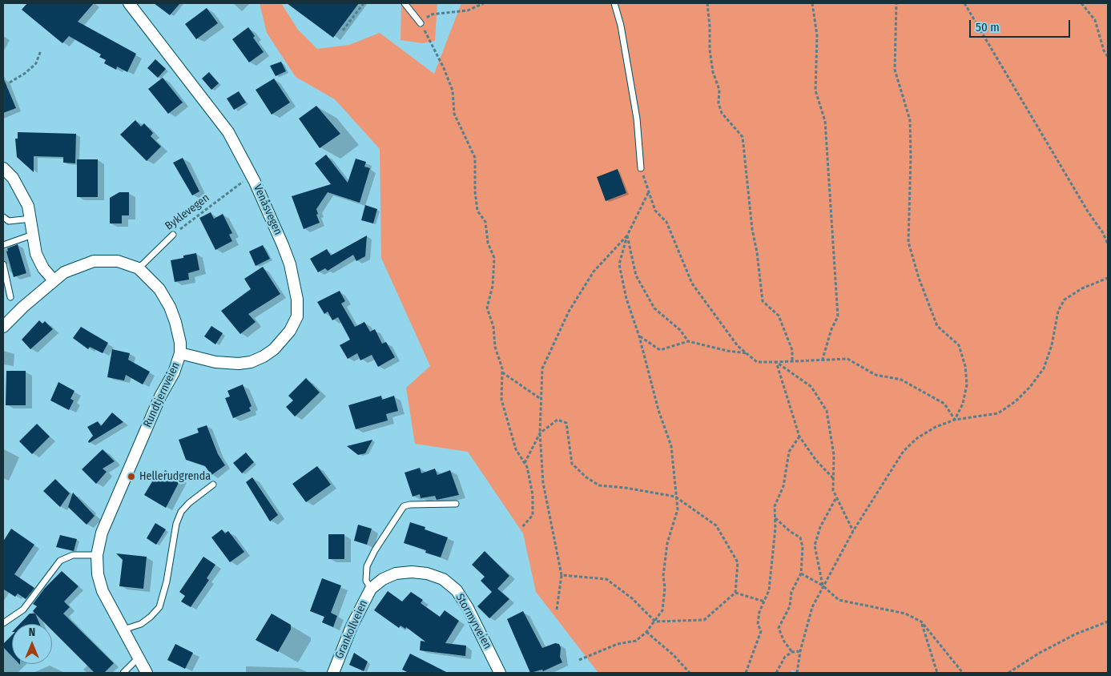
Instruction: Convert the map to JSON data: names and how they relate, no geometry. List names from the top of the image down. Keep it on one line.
{"streets":{"street":["Venåsvegen","Rundtjernveien","Stormyrveien","Grankollveien"],"lane":["Byklevegen"]},"crossings":[["Venåsvegen","Byklevegen"],["Venåsvegen","Rundtjernveien"],["Byklevegen","Rundtjernveien"],["Stormyrveien","Grankollveien"]],"places":["Hellerudgrenda"],"scale_bar":"50 m","north":"top"}
